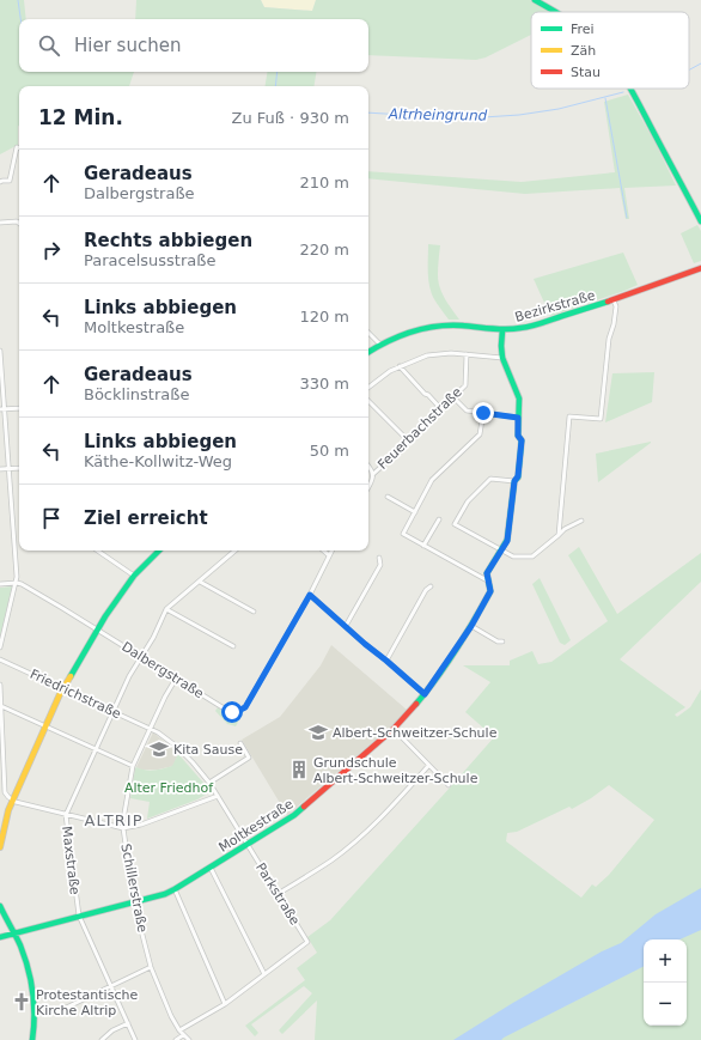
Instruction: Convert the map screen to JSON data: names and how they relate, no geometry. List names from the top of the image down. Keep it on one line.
{"streets":{"street":["Bezirkstraße","Feuerbachstraße","Dalbergstraße","Friedrichstraße","Moltkestraße","Maxstraße","Schillerstraße","Parkstraße"]},"crossings":[["Dalbergstraße","Maxstraße"],["Dalbergstraße","Schillerstraße"],["Friedrichstraße","Maxstraße"],["Friedrichstraße","Schillerstraße"],["Friedrichstraße","Parkstraße"],["Moltkestraße","Maxstraße"],["Moltkestraße","Schillerstraße"],["Moltkestraße","Parkstraße"],["Schillerstraße","Parkstraße"]],"districts":["ALTRIP"],"water":["Altrheingrund"],"parks":["Alter Friedhof"],"places":{"school or university":["Albert-Schweitzer-Schule","Kita Sause"],"building":["Grundschule Albert-Schweitzer-Schule"],"church":["Protestantische Kirche Altrip"]},"legend":["Frei","Zäh","Stau"],"page":{"search":"Hier suchen","heading":["12 Min.","Zu Fuß · 930 m"],"list":[["Geradeaus","Dalbergstraße","210 m"],["Rechts abbiegen","Paracelsusstraße","220 m"],["Links abbiegen","Moltkestraße","120 m"],["Geradeaus","Böcklinstraße","330 m"],["Links abbiegen","Käthe-Kollwitz-Weg","50 m"],"Ziel erreicht"],"map_buttons":["+","−"]}}
